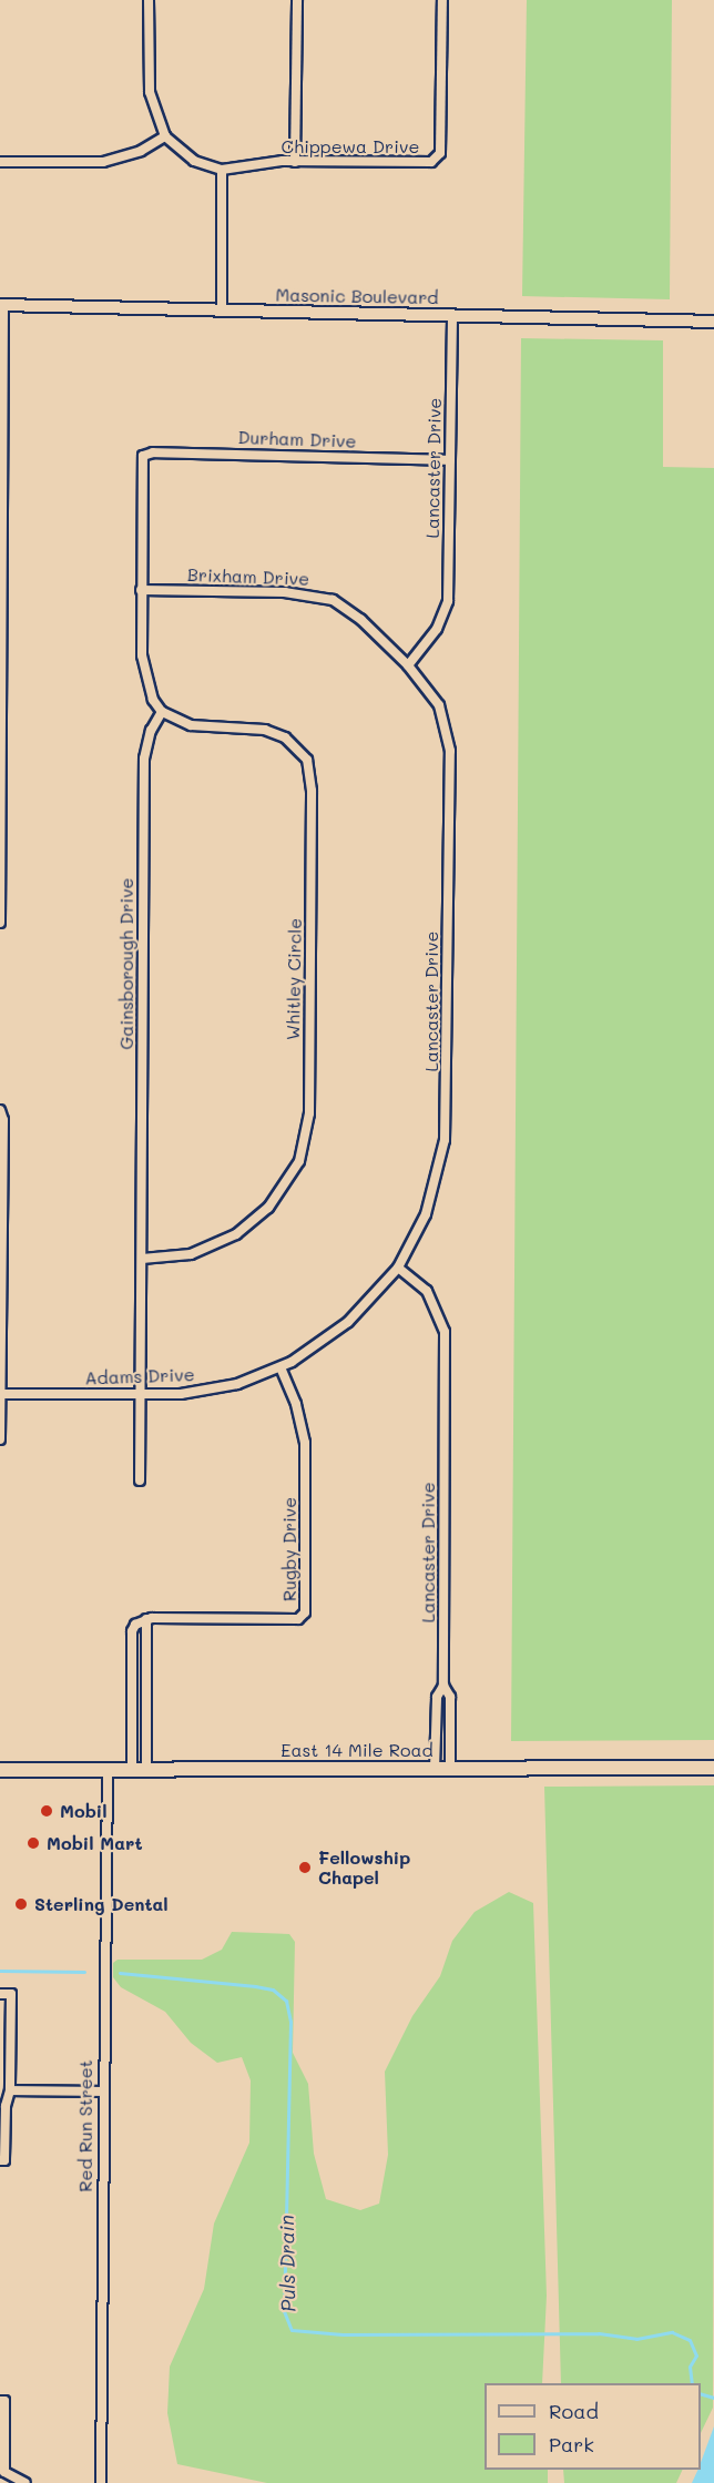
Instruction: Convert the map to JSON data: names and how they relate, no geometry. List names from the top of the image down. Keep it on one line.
{"streets":{"main road":["East 14 Mile Road"],"street":["Chippewa Drive","Masonic Boulevard","Durham Drive","Lancaster Drive","Brixham Drive","Gainsborough Drive","Whitley Circle","Adams Drive","Rugby Drive","Red Run Street"]},"crossings":[["Masonic Boulevard","Lancaster Drive"],["Durham Drive","Lancaster Drive"],["Durham Drive","Brixham Drive"],["Lancaster Drive","Brixham Drive"],["Lancaster Drive","Adams Drive"],["Lancaster Drive","East 14 Mile Road"],["Gainsborough Drive","Whitley Circle"],["Gainsborough Drive","Adams Drive"],["Adams Drive","Rugby Drive"],["East 14 Mile Road","Red Run Street"]],"water":["Puls Drain"],"places":["Mobil","Mobil Mart","Fellowship Chapel","Sterling Dental"],"legend":["Road","Park"]}
